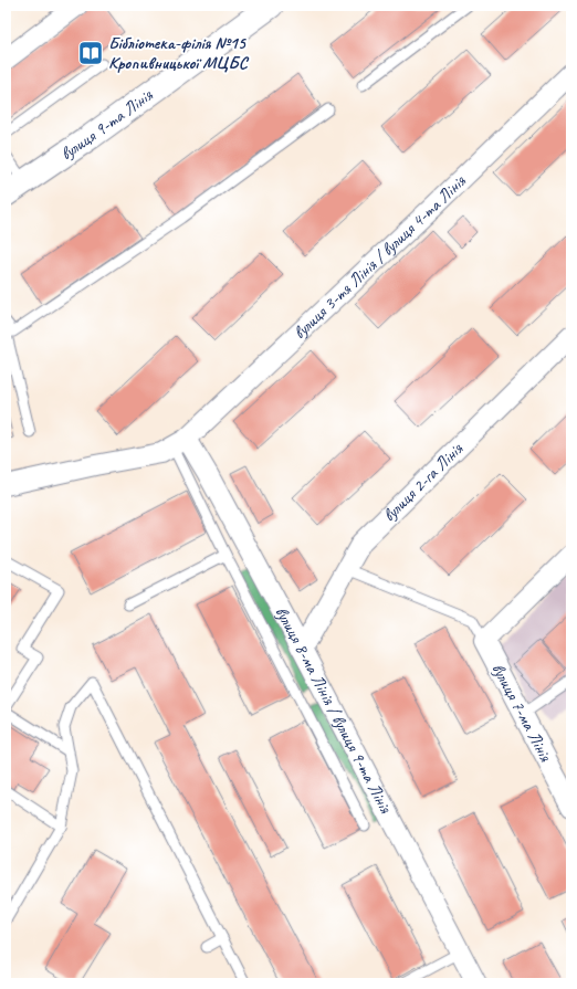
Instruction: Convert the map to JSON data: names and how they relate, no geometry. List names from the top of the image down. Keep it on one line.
{"streets":{"street":["вулиця 9-та Лінія","вулиця 3-тя Лінія / вулиця 4-та Лінія","вулиця 2-га Лінія","вулиця 8-ма Лінія / вулиця 9-та Лінія","вулиця 7-ма Лінія"]},"crossings":[["вулиця 3-тя Лінія / вулиця 4-та Лінія","вулиця 8-ма Лінія / вулиця 9-та Лінія"],["вулиця 2-га Лінія","вулиця 8-ма Лінія / вулиця 9-та Лінія"]],"places":{"library":["Бібліотека-філія №15 Кропивницької МЦБС"]}}
